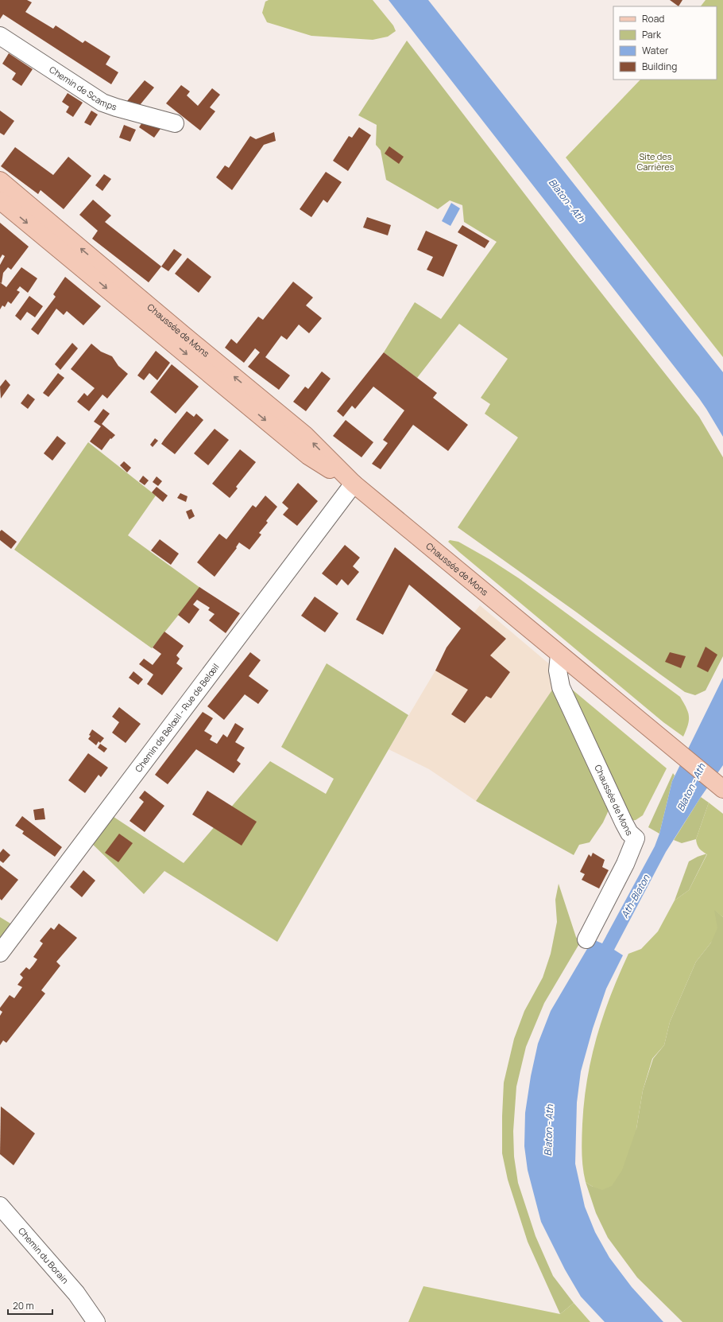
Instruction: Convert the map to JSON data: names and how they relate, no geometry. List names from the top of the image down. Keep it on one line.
{"streets":{"main road":["Chaussée de Mons"],"street":["Chemin de Scamps","Chemin de Belœil - Rue de Belœil","Chemin du Borain"]},"crossings":[["Chaussée de Mons","Chemin de Belœil - Rue de Belœil"]],"water":["Blaton - Ath","Ath-Blaton"],"parks":["Site des Carrières"],"legend":["Road","Park","Water","Building"],"scale_bar":"20 m"}
